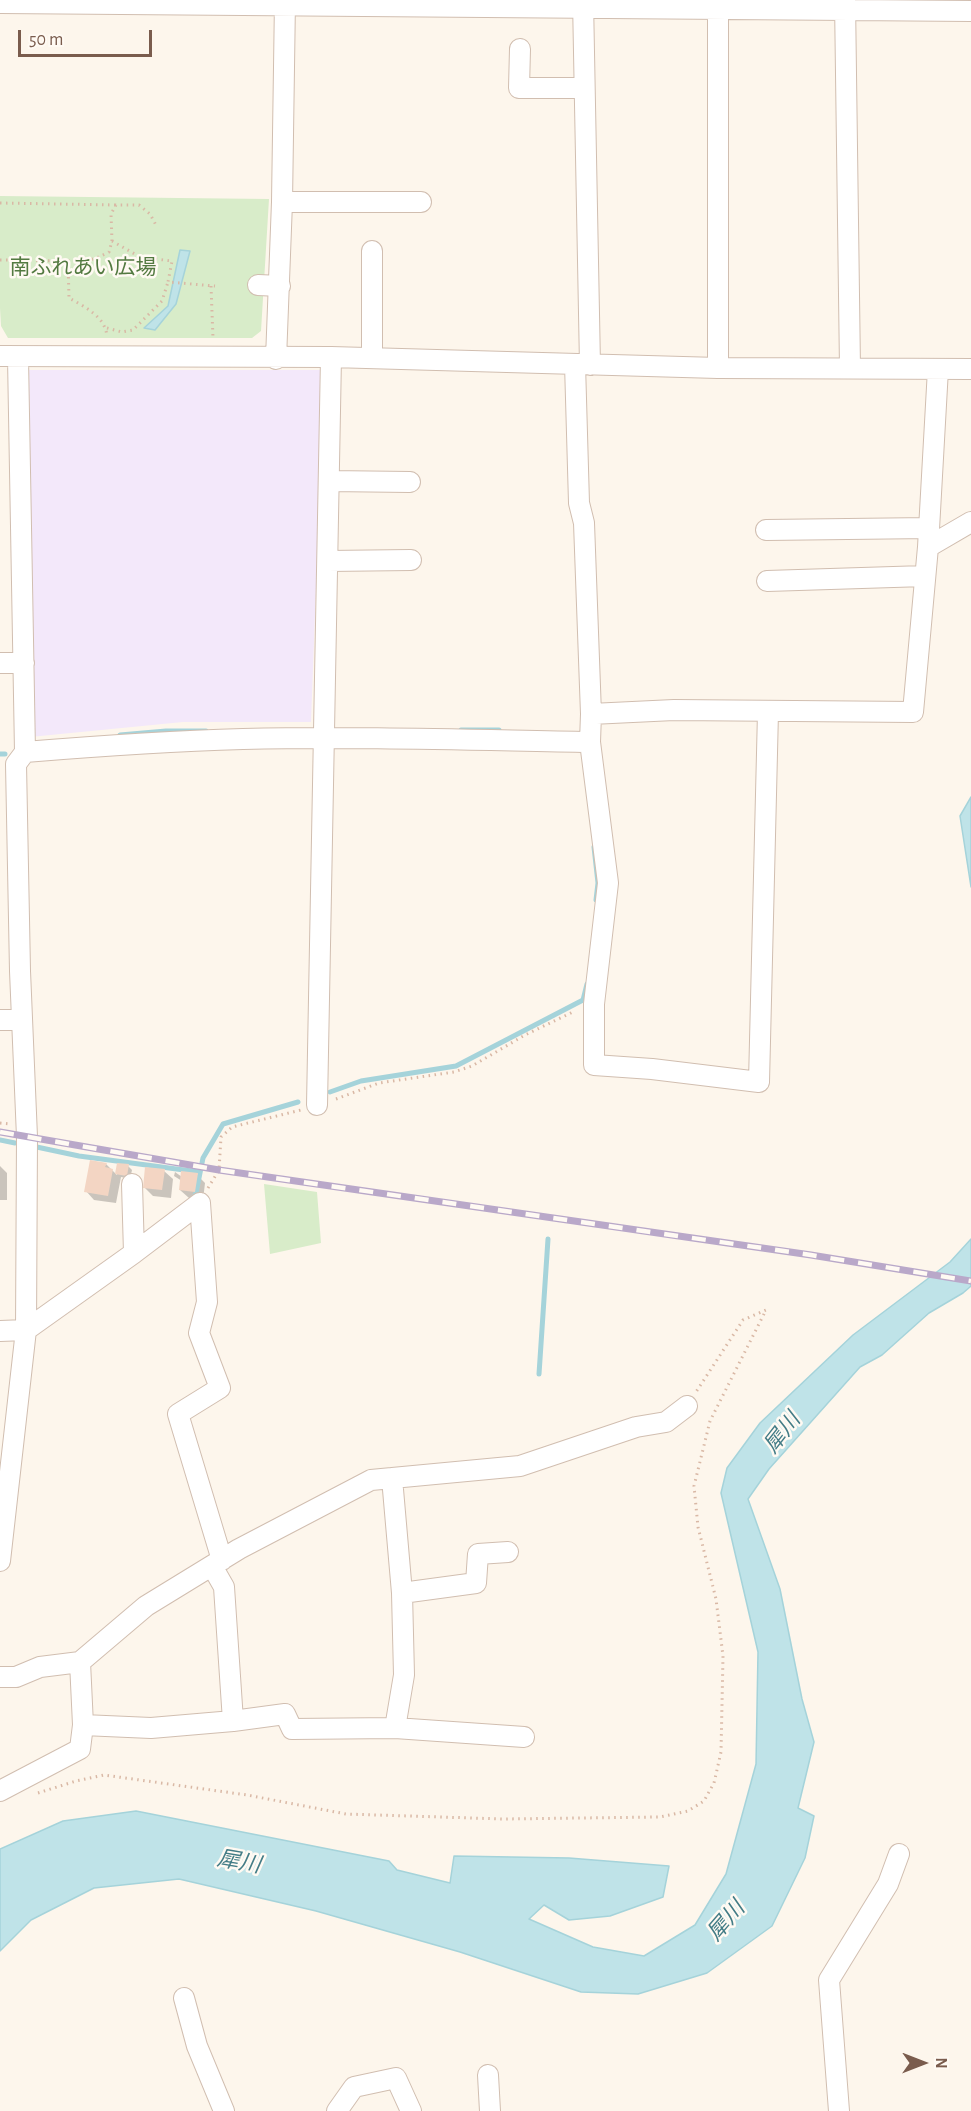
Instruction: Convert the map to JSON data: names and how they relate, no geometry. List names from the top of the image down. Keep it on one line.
{"water":["犀川"],"parks":["南ふれあい広場"],"scale_bar":"50 m","north":"right"}
